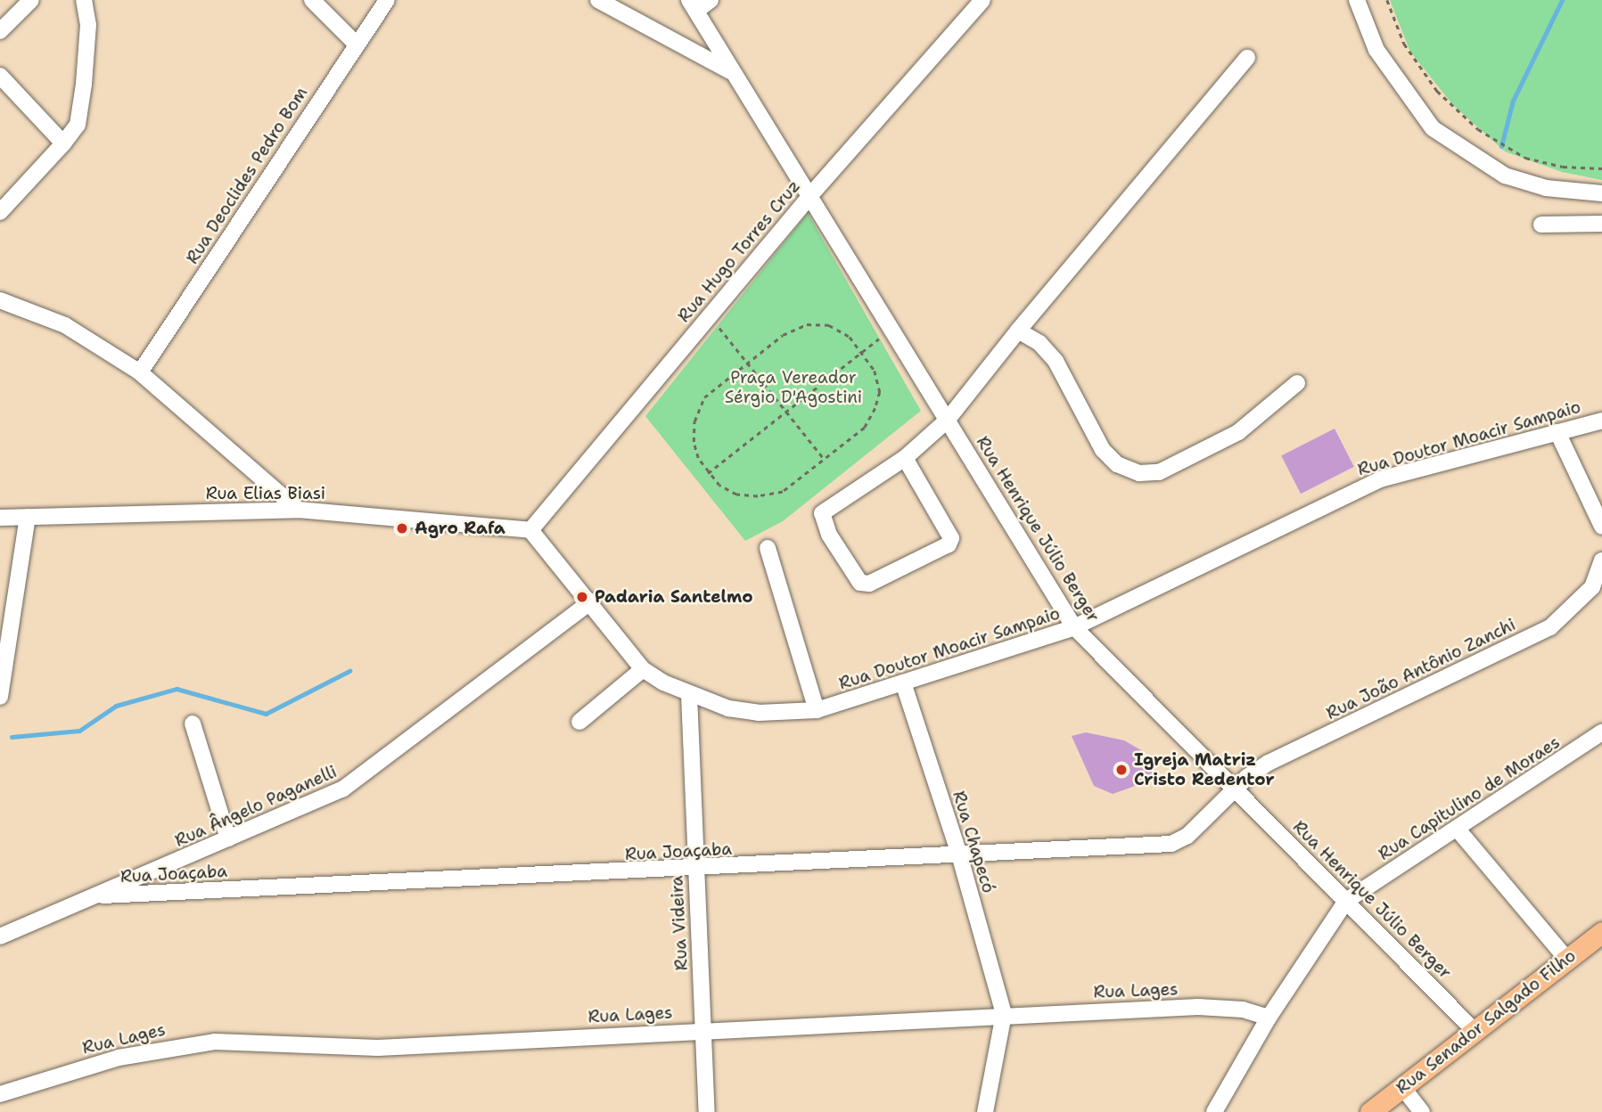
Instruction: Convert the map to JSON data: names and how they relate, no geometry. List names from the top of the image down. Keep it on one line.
{"streets":{"main road":["Rua Senador Salgado Filho"],"street":["Rua Deoclides Pedro Bom","Rua Hugo Torres Cruz","Rua Doutor Moacir Sampaio","Rua Elias Biasi","Rua Henrique Júlio Berger","Rua João Antônio Zanchi","Rua Capitulino de Moraes","Rua Ângelo Paganelli","Rua Chapecó","Rua Joaçaba","Rua Videira","Rua Lages"]},"crossings":[["Rua Hugo Torres Cruz","Rua Doutor Moacir Sampaio"],["Rua Hugo Torres Cruz","Rua Elias Biasi"],["Rua Hugo Torres Cruz","Rua Henrique Júlio Berger"],["Rua Doutor Moacir Sampaio","Rua Elias Biasi"],["Rua Doutor Moacir Sampaio","Rua Henrique Júlio Berger"],["Rua Doutor Moacir Sampaio","Rua Ângelo Paganelli"],["Rua Doutor Moacir Sampaio","Rua Chapecó"],["Rua Doutor Moacir Sampaio","Rua Videira"],["Rua Henrique Júlio Berger","Rua João Antônio Zanchi"],["Rua Henrique Júlio Berger","Rua Capitulino de Moraes"],["Rua Henrique Júlio Berger","Rua Joaçaba"],["Rua Henrique Júlio Berger","Rua Senador Salgado Filho"],["Rua João Antônio Zanchi","Rua Joaçaba"],["Rua Capitulino de Moraes","Rua Lages"],["Rua Ângelo Paganelli","Rua Joaçaba"],["Rua Chapecó","Rua Joaçaba"],["Rua Chapecó","Rua Lages"],["Rua Joaçaba","Rua Videira"],["Rua Videira","Rua Lages"]],"parks":["Praça Vereador Sérgio D'Agostini"],"places":["Agro Rafa","Padaria Santelmo","Igreja Matriz Cristo Redentor"]}
